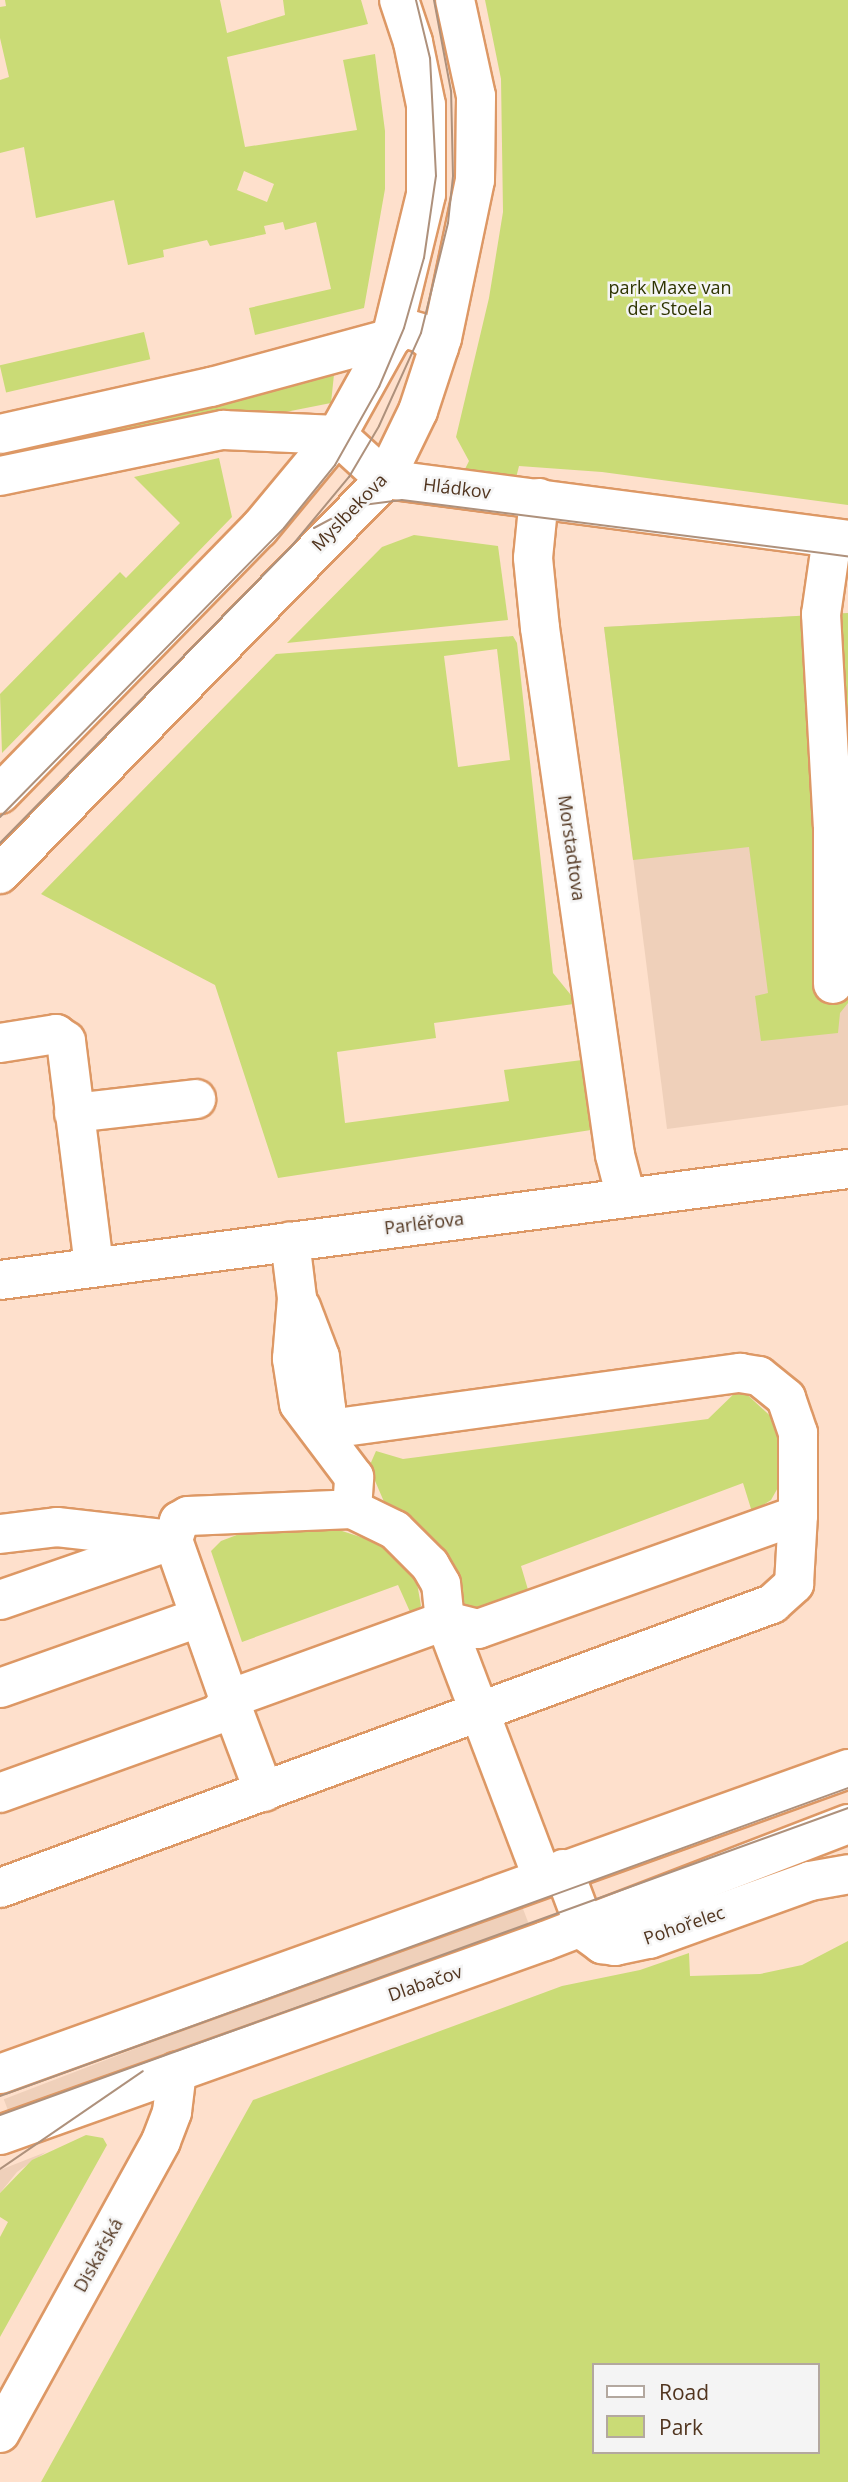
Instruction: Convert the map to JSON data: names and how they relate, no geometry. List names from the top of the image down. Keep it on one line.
{"streets":{"main road":["Hládkov","Myslbekova","Morstadtova","Parléřova","Pohořelec","Dlabačov","Diskařská"]},"crossings":[["Hládkov","Myslbekova"],["Hládkov","Morstadtova"],["Morstadtova","Parléřova"],["Pohořelec","Dlabačov"],["Dlabačov","Diskařská"]],"parks":["park Maxe van der Stoela"],"legend":["Road","Park"]}
